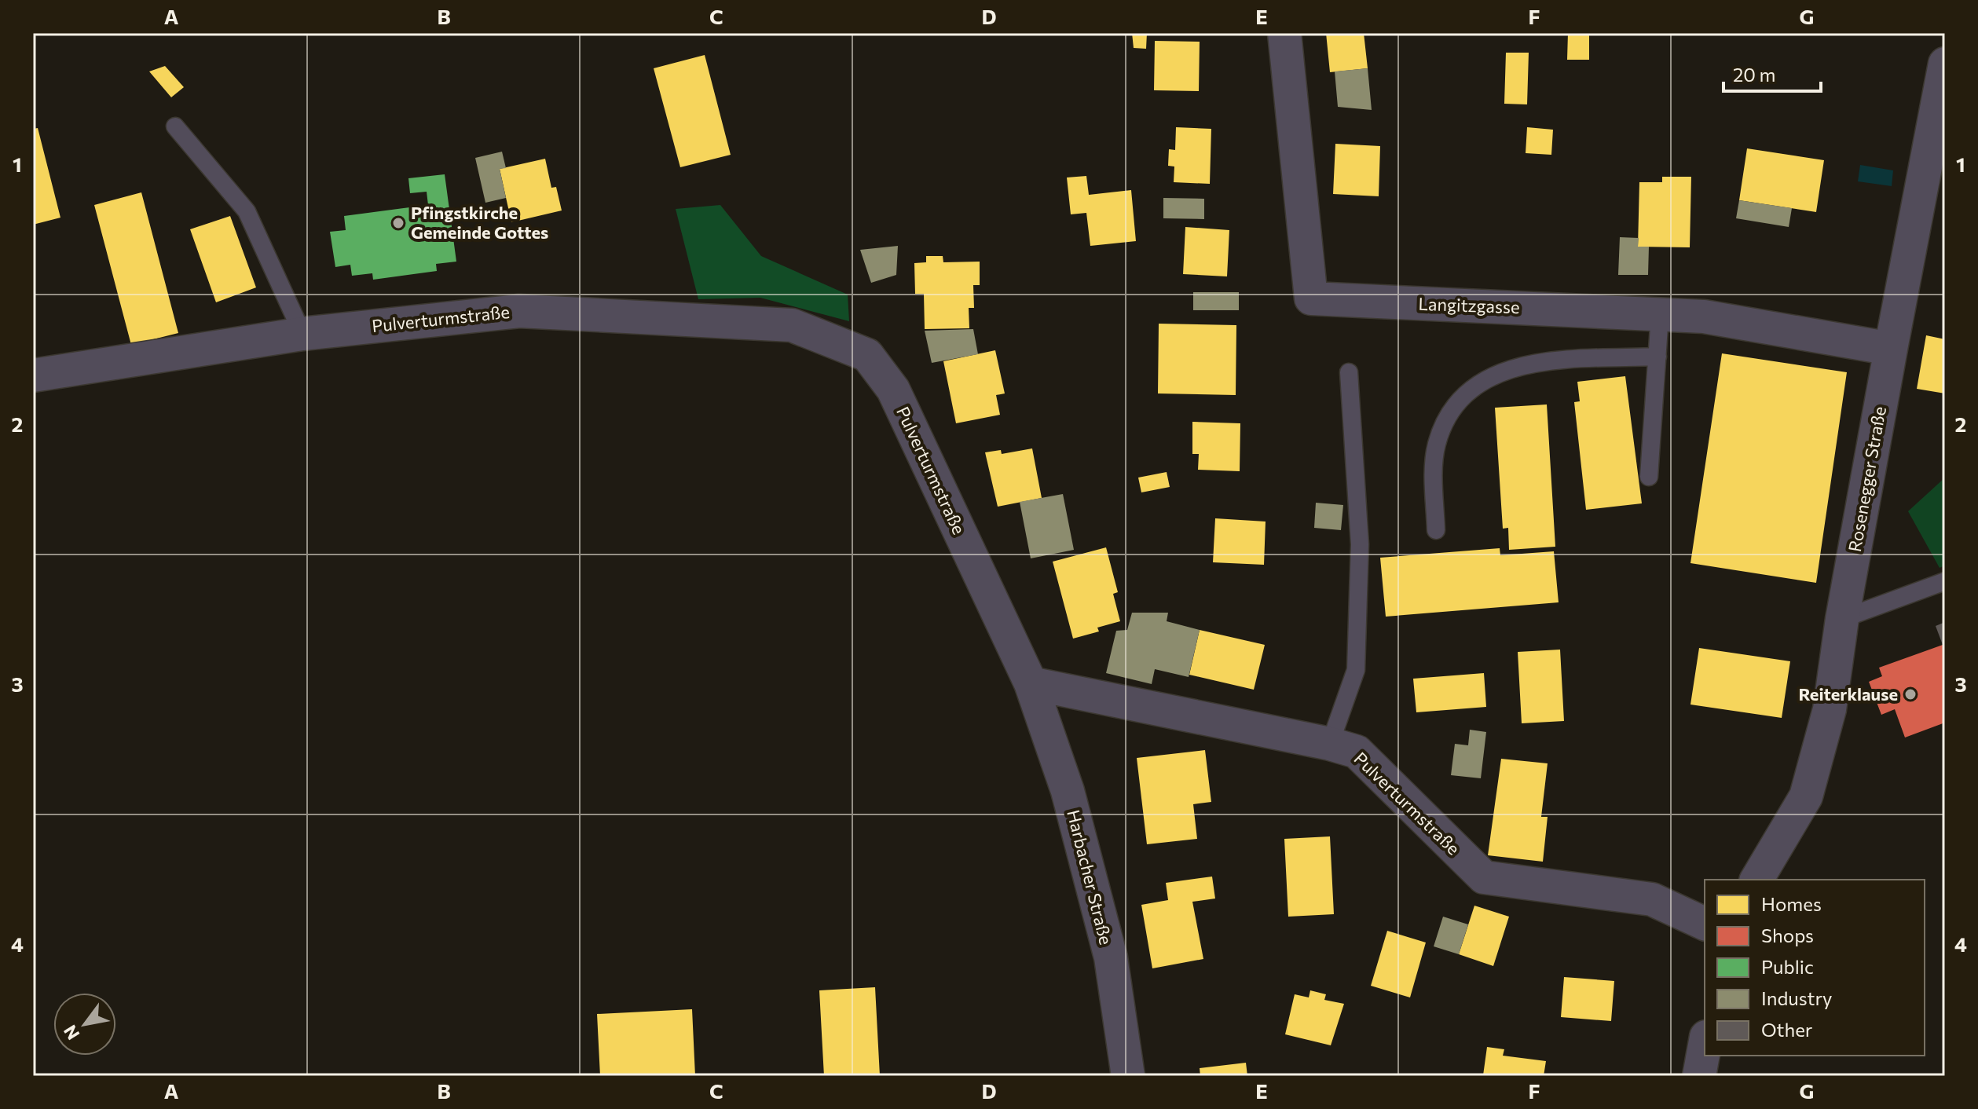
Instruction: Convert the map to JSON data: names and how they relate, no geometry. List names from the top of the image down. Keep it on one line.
{"streets":{"street":["Langitzgasse","Pulverturmstraße","Rosenegger Straße","Harbacher Straße"]},"crossings":[["Langitzgasse","Rosenegger Straße"],["Pulverturmstraße","Harbacher Straße"]],"places":["Pfingstkirche Gemeinde Gottes","Reiterklause"],"legend":["Homes","Shops","Public","Industry","Other"],"scale_bar":"20 m","north":"bottom left","grid":{"columns":["A","B","C","D","E","F","G"],"rows":["1","2","3","4"]}}
